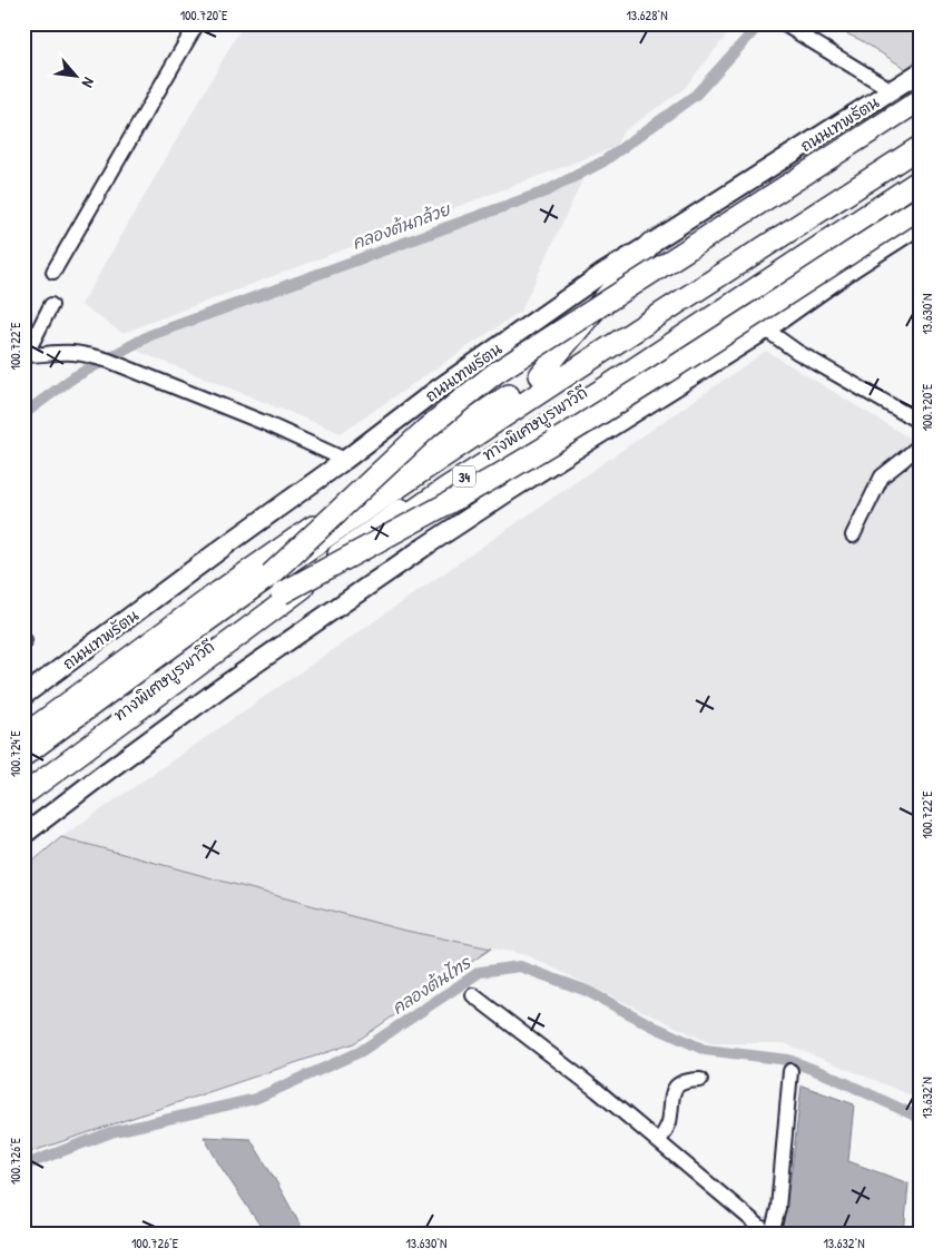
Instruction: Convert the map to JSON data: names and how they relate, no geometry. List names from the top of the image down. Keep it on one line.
{"streets":{"highway":["ถนนเทพรัตน","ทางพิเศษบูรพาวิถี","34"]},"water":["คลองต้นกล้วย","คลองต้นไทร"],"north":"bottom right","coordinates":["100.720°E","13.628°N","13.630°N","100.722°E","100.724°E","13.632°N","100.726°E"]}
